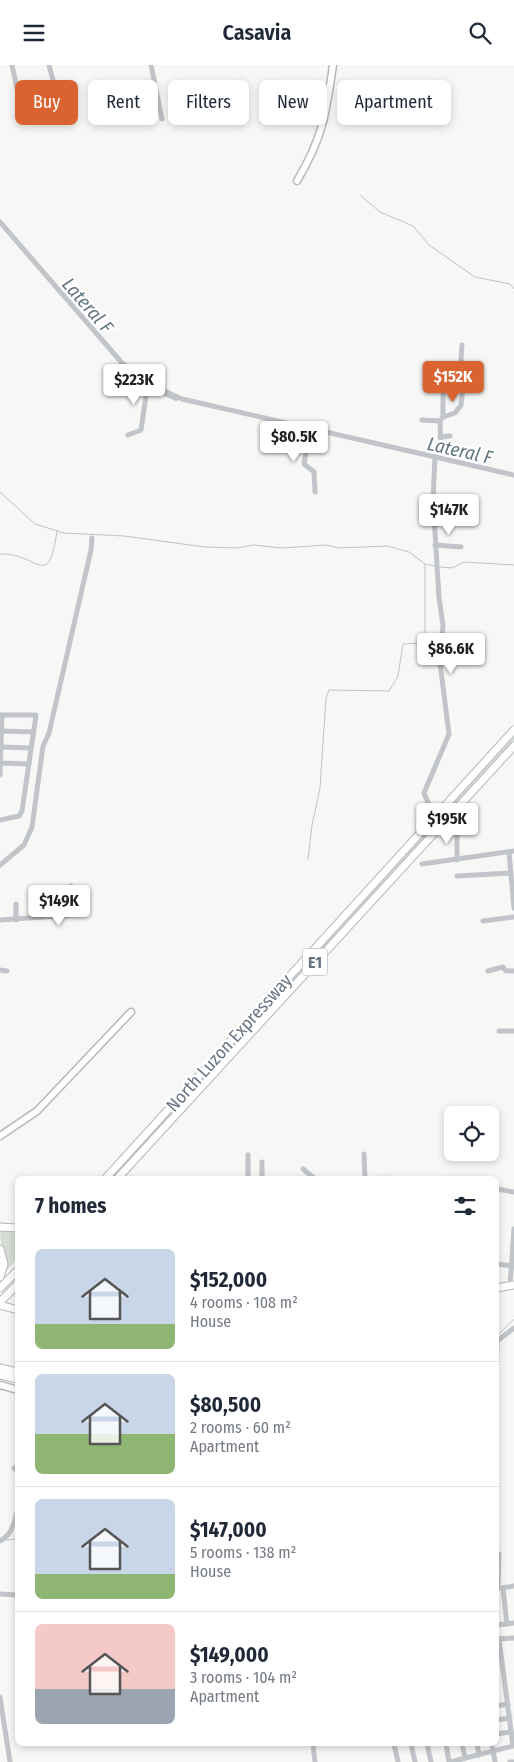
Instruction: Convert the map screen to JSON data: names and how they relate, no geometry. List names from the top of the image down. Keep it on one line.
{"streets":{"highway":["E1","North Luzon Expressway"]},"water":["Lateral F"],"page":{"header":"Casavia","chip":["Buy","Rent","Filters","New","Apartment"],"price":["$152K","$223K","$80.5K","$147K","$86.6K","$195K","$149K"],"heading":"7 homes","list":[{"name":"$152,000","note":"4 rooms · 108 m² · House"},{"name":"$80,500","note":"2 rooms · 60 m² · Apartment"},{"name":"$147,000","note":"5 rooms · 138 m² · House"},{"name":"$149,000","note":"3 rooms · 104 m² · Apartment"}]}}
